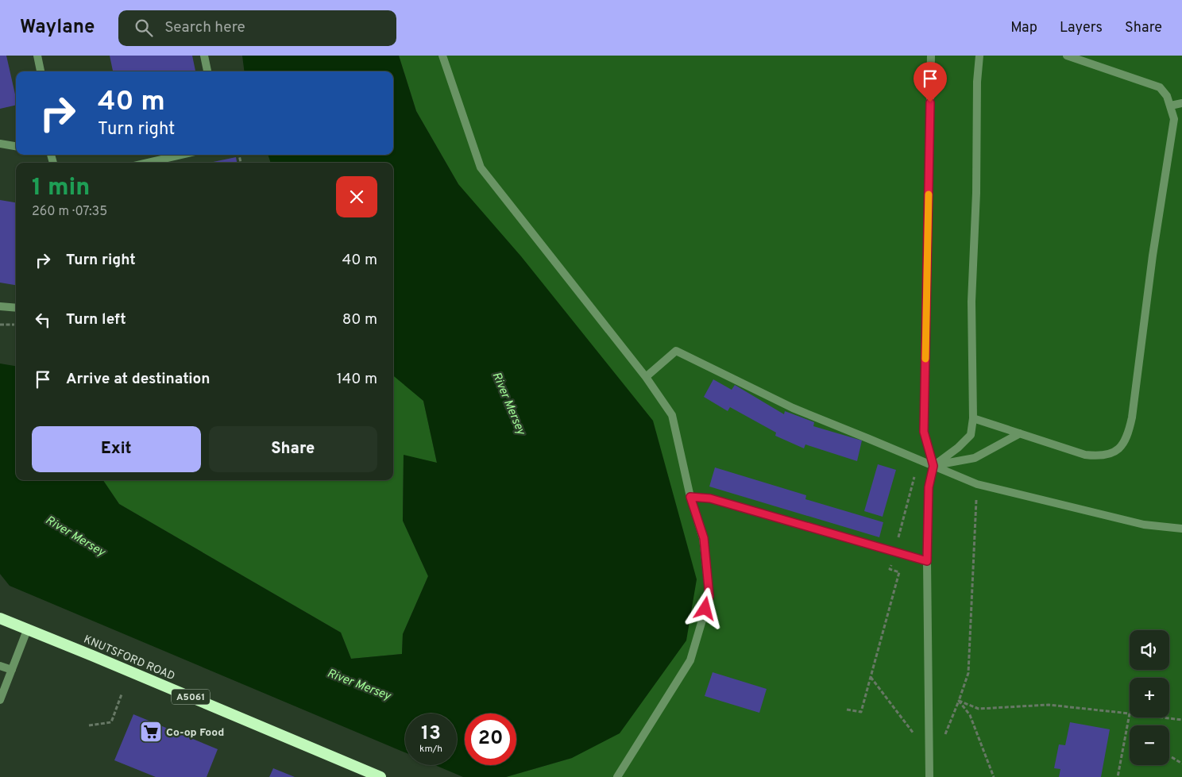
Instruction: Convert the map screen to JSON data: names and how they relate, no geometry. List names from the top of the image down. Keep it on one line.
{"streets":{"highway":["KNUTSFORD ROAD","A5061"]},"water":["River Mersey"],"places":{"supermarket":["Co-op Food"]},"page":{"header":"Waylane","search":"Search here","nav":["Map","Layers","Share"],"turn":["40 m","Turn right"],"heading":["1 min","260 m · 07:35"],"list":[{"name":"Turn right","value":"40 m"},{"name":"Turn left","value":"80 m"},{"name":"Arrive at destination","value":"140 m"}],"buttons":["Exit","Share"],"map_buttons":["+","−"],"speed":"13 km/h","limit":"20"}}
